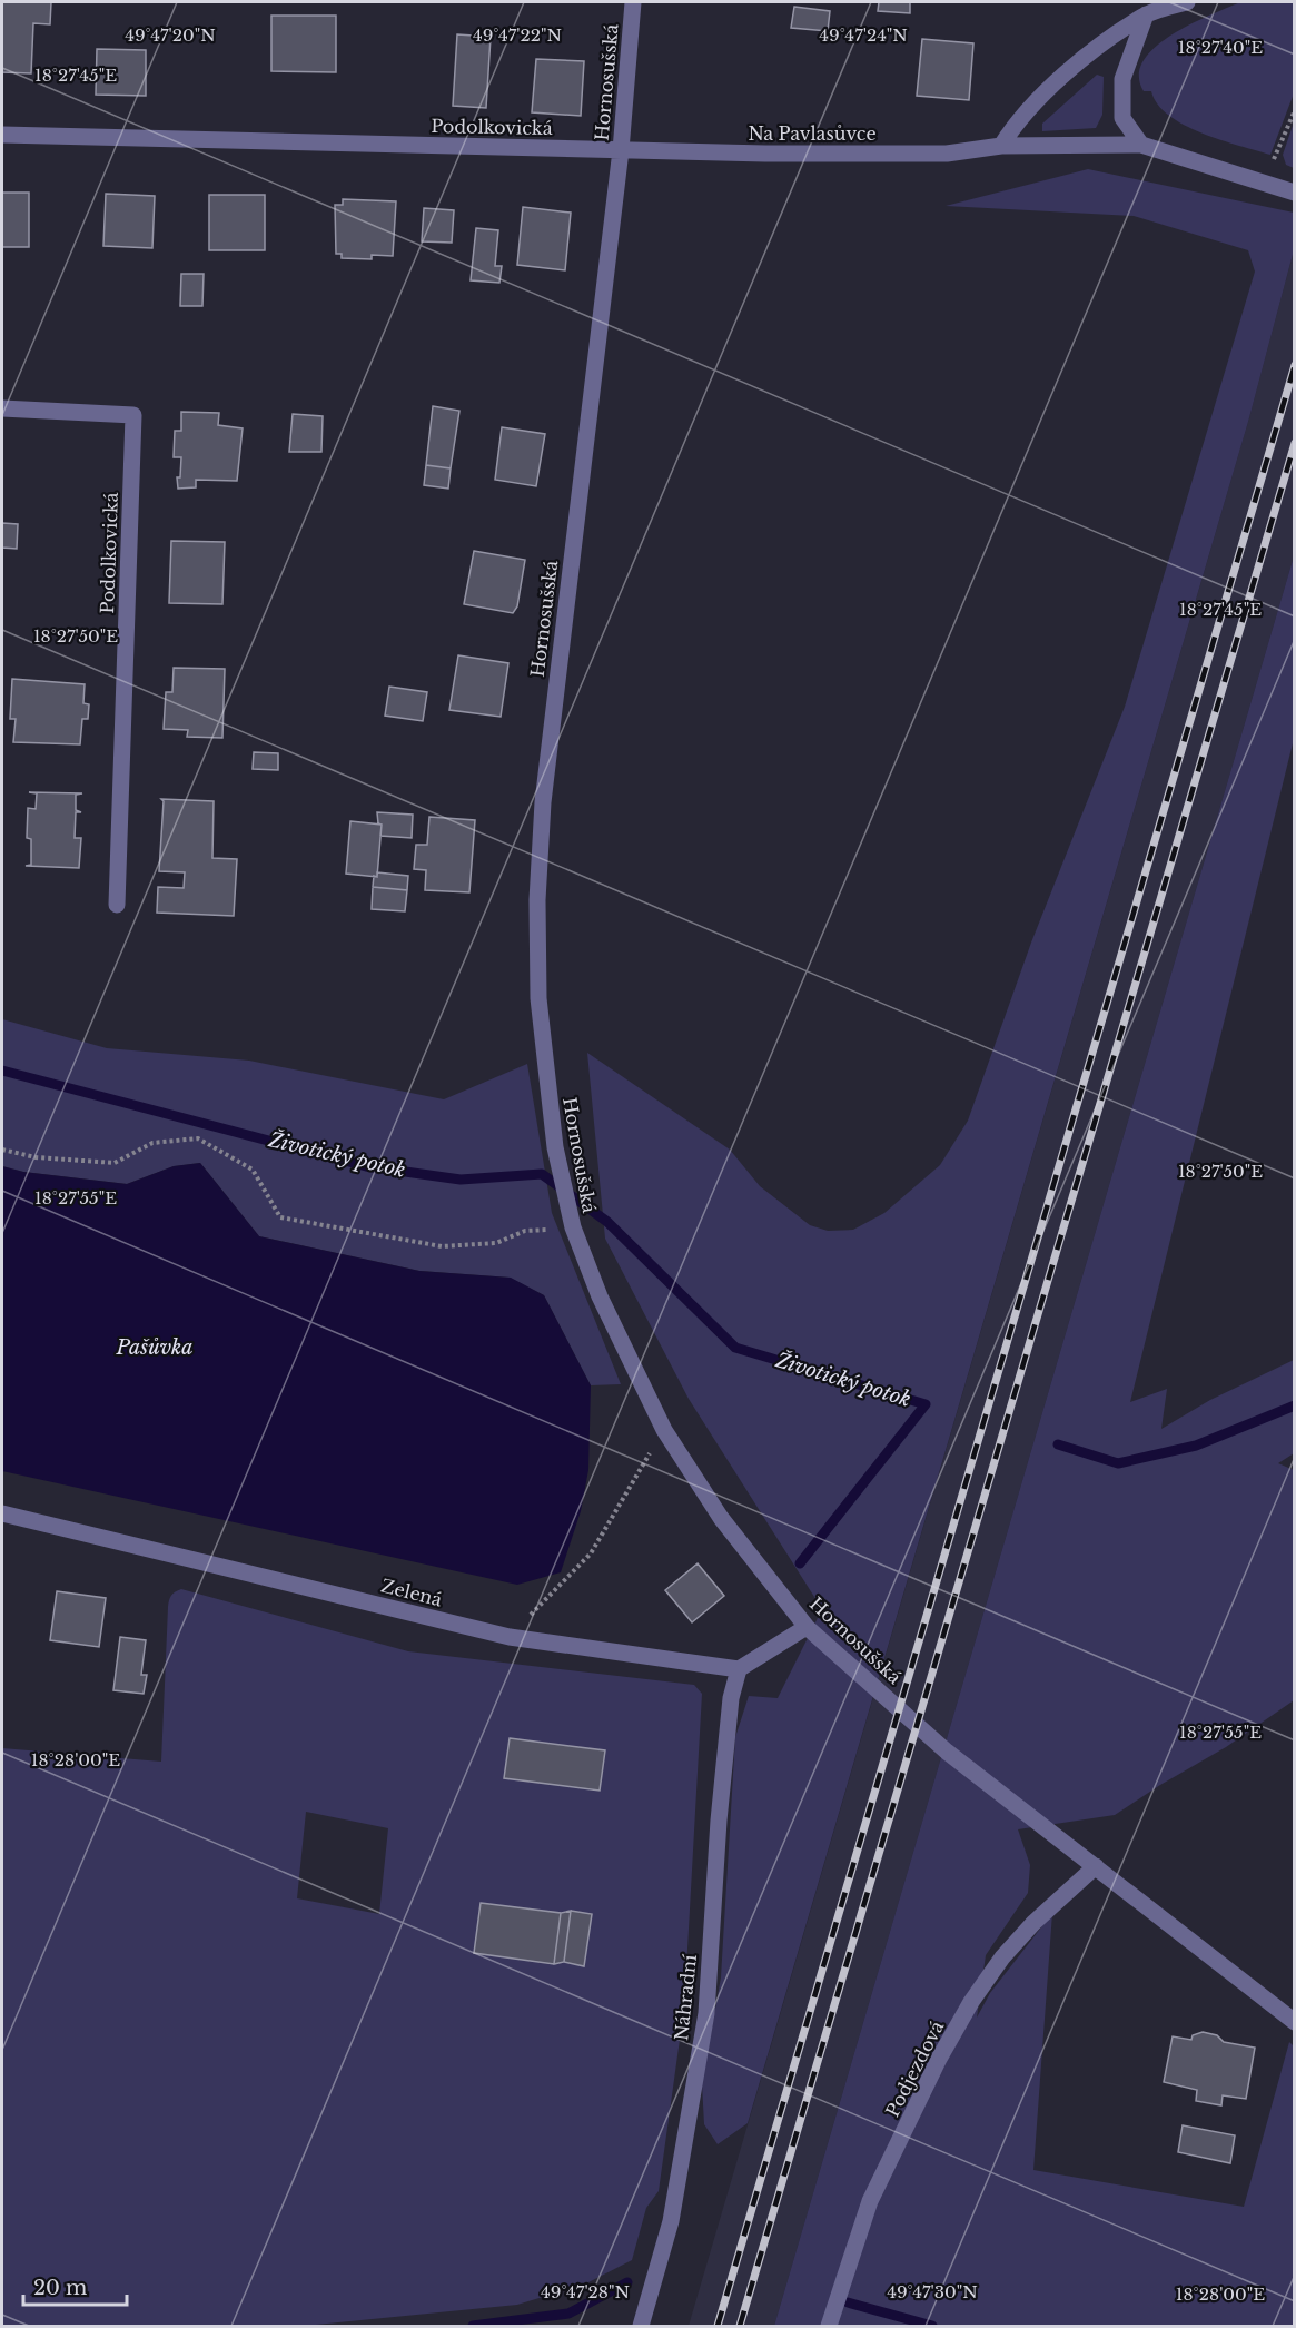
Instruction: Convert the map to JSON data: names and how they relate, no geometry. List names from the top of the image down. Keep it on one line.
{"streets":{"street":["Hornosušská","Podolkovická","Na Pavlasůvce","Zelená","Náhradní","Podjezdová"]},"crossings":[["Hornosušská","Podolkovická"],["Hornosušská","Na Pavlasůvce"],["Hornosušská","Podjezdová"],["Podolkovická","Na Pavlasůvce"],["Zelená","Náhradní"]],"water":["Životický potok","Pašůvka"],"scale_bar":"20 m","coordinates":["49°47'20\"N","49°47'22\"N","49°47'24\"N","18°27'40\"E","18°27'45\"E","18°27'50\"E","18°27'55\"E","18°28'00\"E","49°47'28\"N","49°47'30\"N"]}
